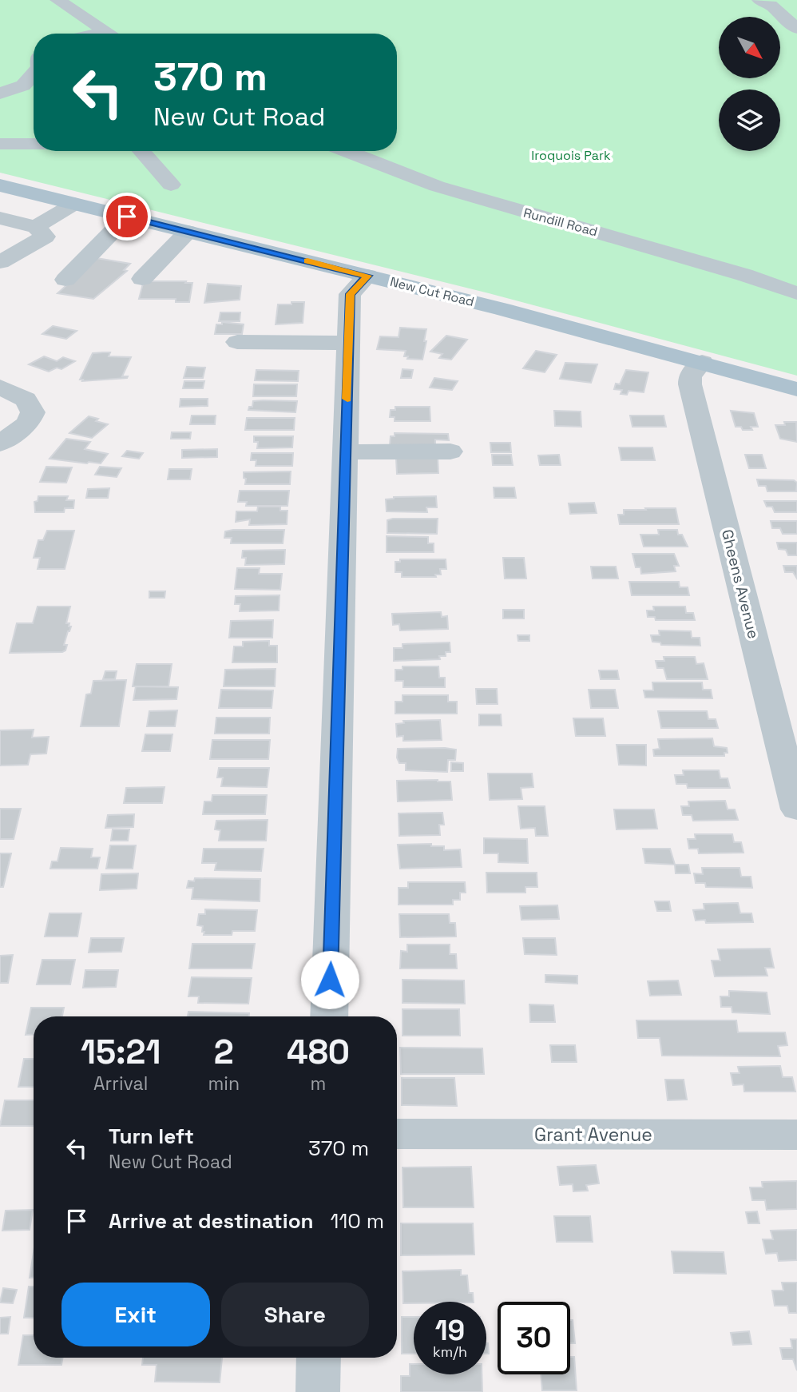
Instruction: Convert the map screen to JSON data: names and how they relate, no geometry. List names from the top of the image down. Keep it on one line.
{"streets":{"main road":["New Cut Road"],"street":["Rundill Road","Gheens Avenue","Grant Avenue"]},"crossings":[["New Cut Road","Gheens Avenue"]],"parks":["Iroquois Park"],"north":"bottom right","page":{"turn":["370 m","New Cut Road"],"eta":["15:21","Arrival","2","min","480","m"],"list":[{"name":"Turn left","note":"New Cut Road","value":"370 m"},{"name":"Arrive at destination","value":"110 m"}],"buttons":["Exit","Share"],"speed":"19 km/h","limit":"30"}}
